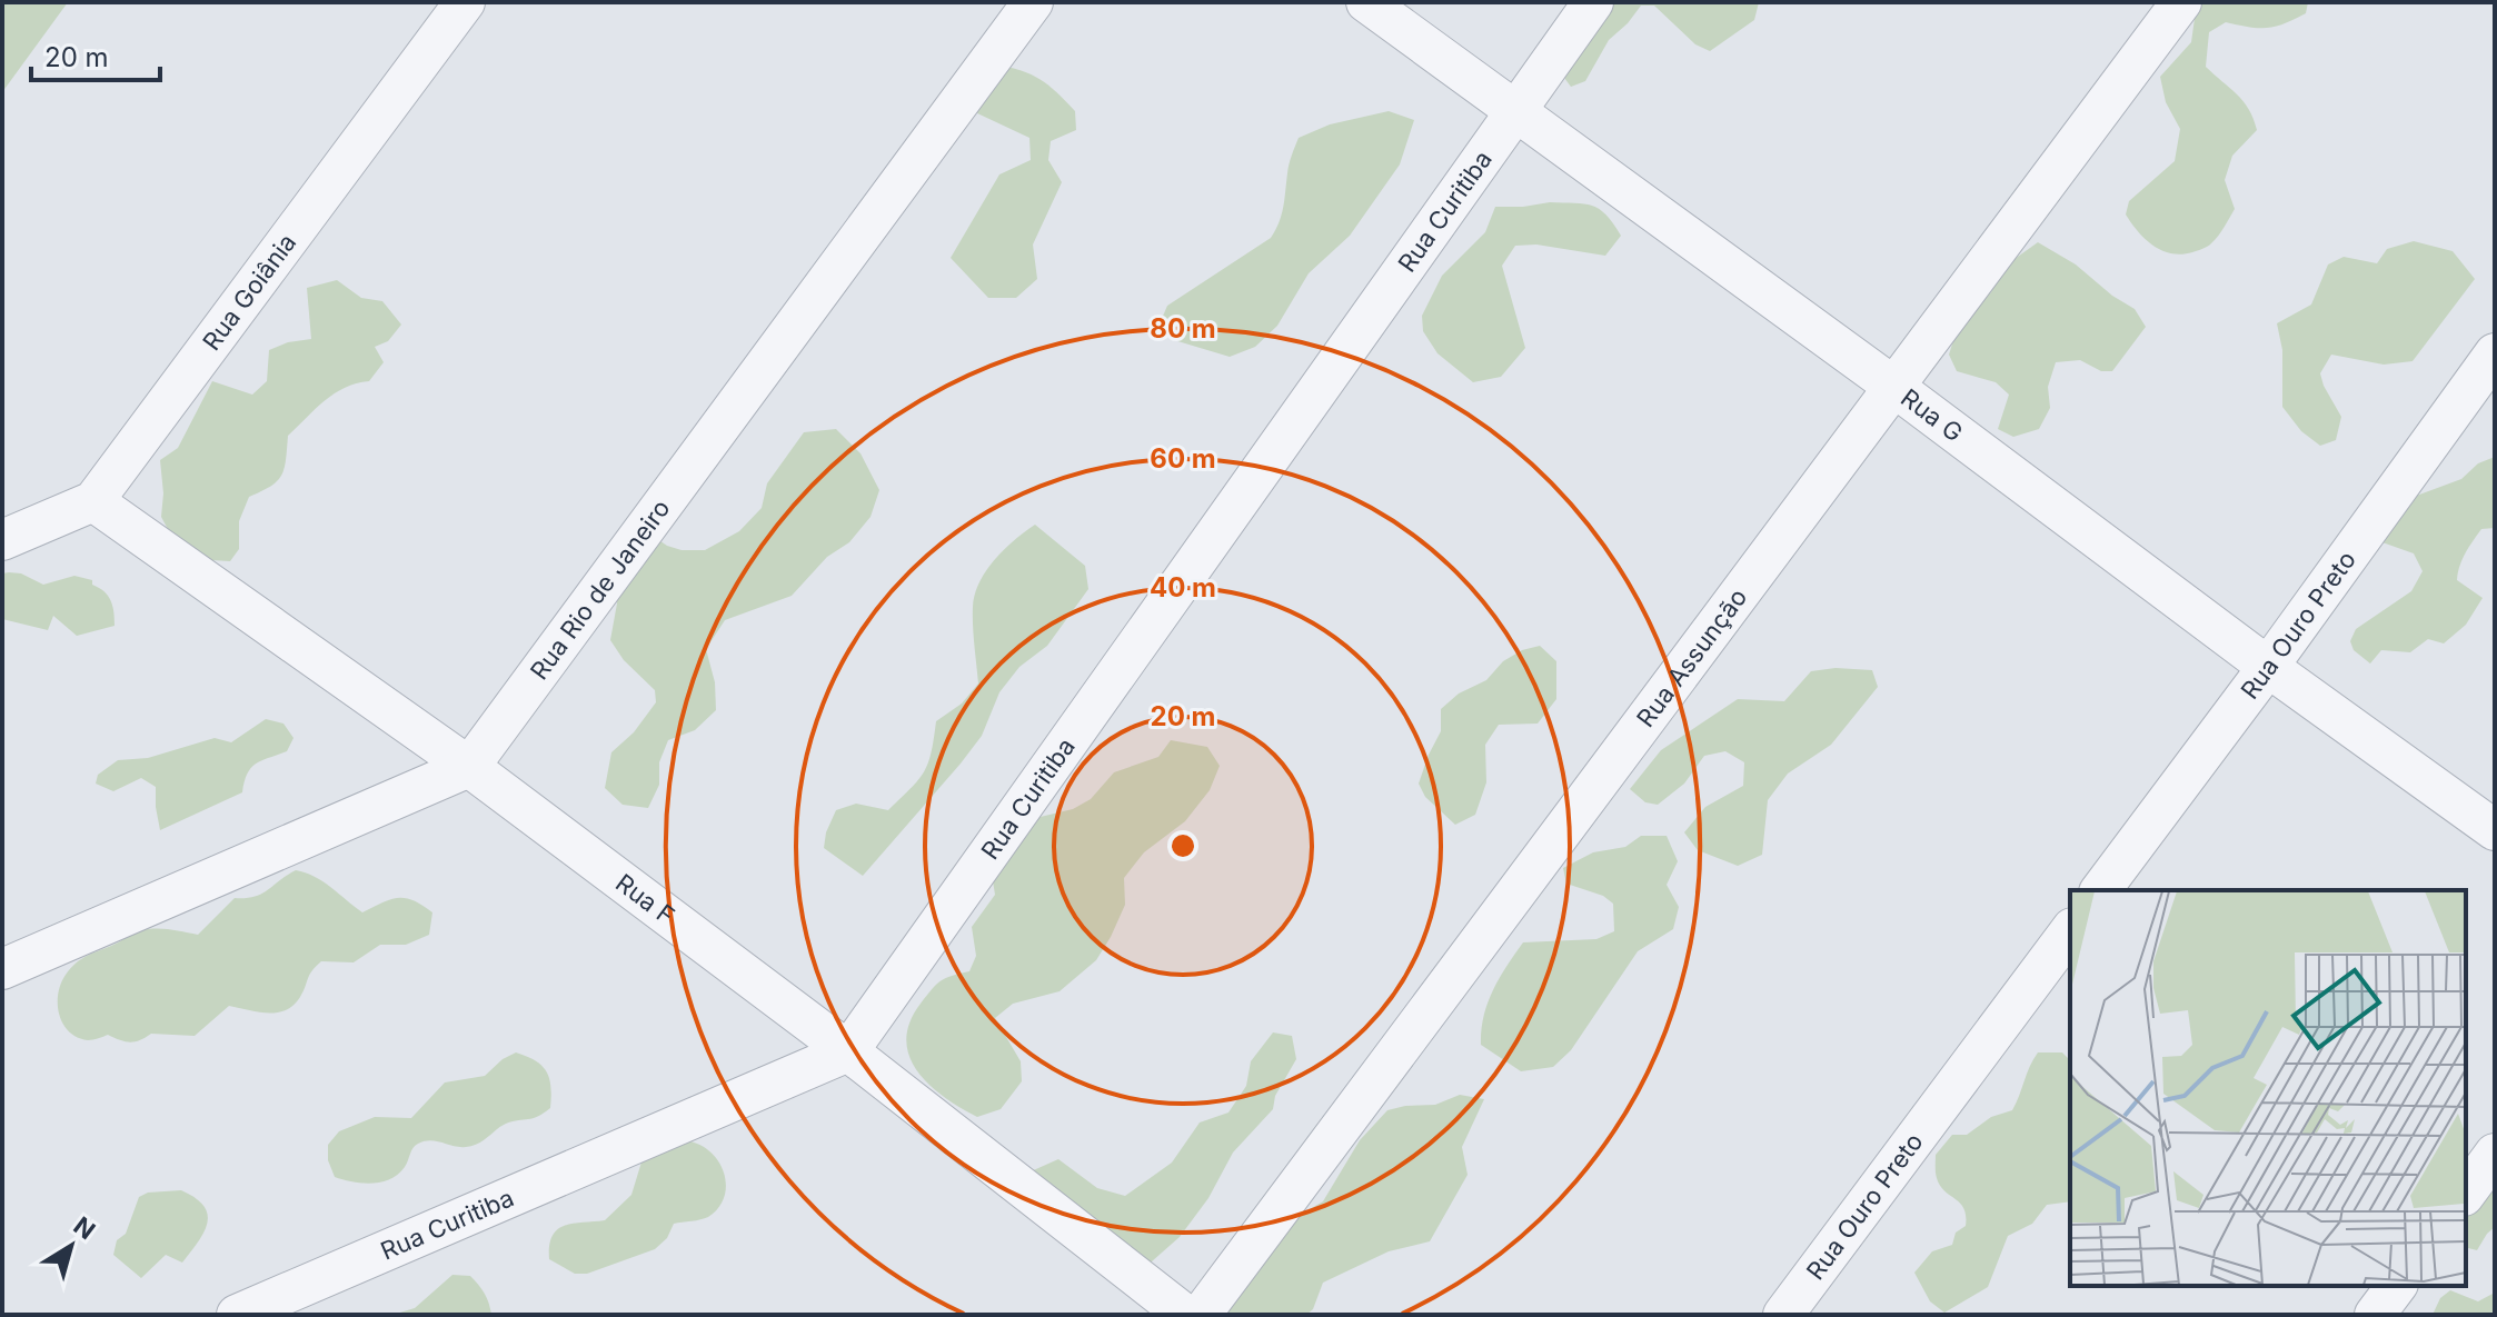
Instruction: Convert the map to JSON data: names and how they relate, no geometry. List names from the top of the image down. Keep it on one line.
{"streets":{"street":["Rua Curitiba","Rua Goiânia","Rua G","Rua Rio de Janeiro","Rua Ouro Preto","Rua Assunção","Rua F"]},"crossings":[["Rua Curitiba","Rua G"],["Rua Curitiba","Rua F"],["Rua Goiânia","Rua F"],["Rua G","Rua Ouro Preto"],["Rua G","Rua Assunção"],["Rua Rio de Janeiro","Rua F"]],"scale_bar":"20 m","north":"top right","rings":["80 m","60 m","40 m","20 m"]}
